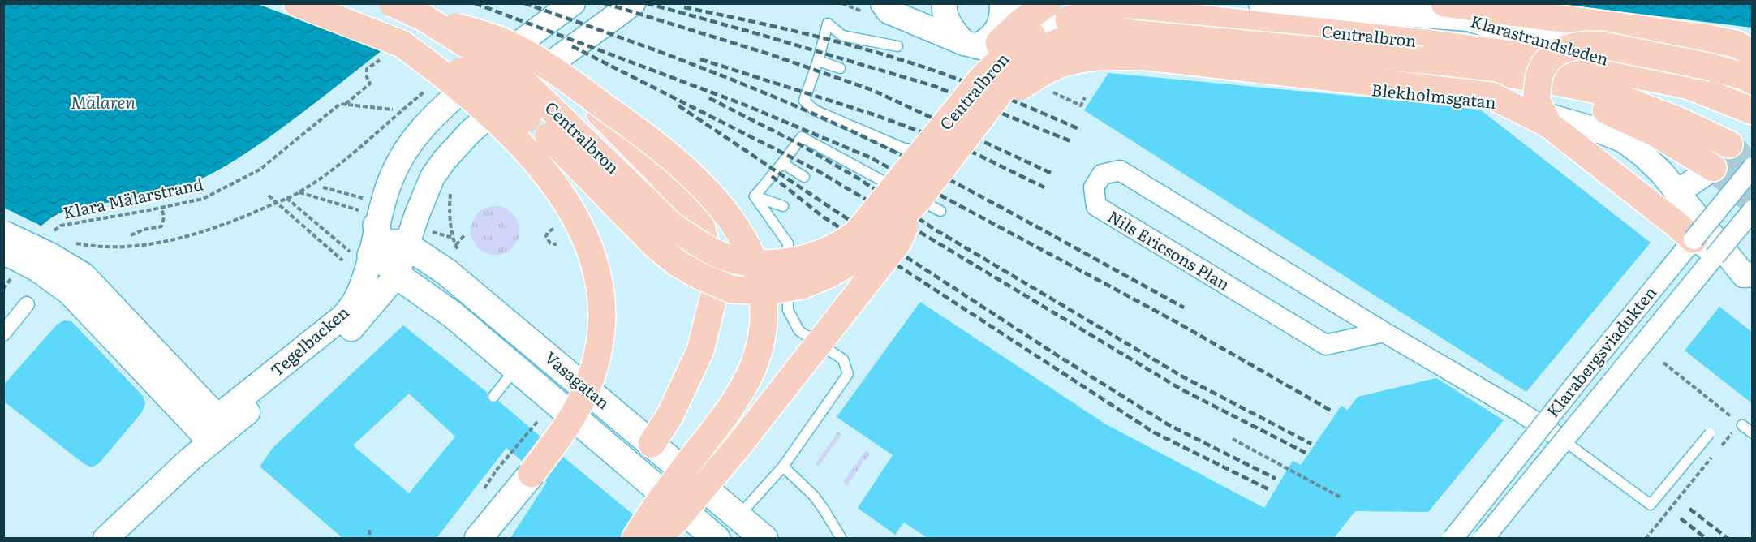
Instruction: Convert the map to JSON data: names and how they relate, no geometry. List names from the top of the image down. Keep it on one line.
{"streets":{"highway":["Centralbron","Klarastrandsleden"],"main road":["Vasagatan"],"street":["Blekholmsgatan","Nils Ericsons Plan","Tegelbacken","Klarabergsviadukten"],"path":["Klara Mälarstrand"]},"crossings":[["Centralbron","Klarastrandsleden"],["Centralbron","Klara Mälarstrand"],["Nils Ericsons Plan","Klarabergsviadukten"],["Tegelbacken","Vasagatan"]],"water":["Mälaren"]}
